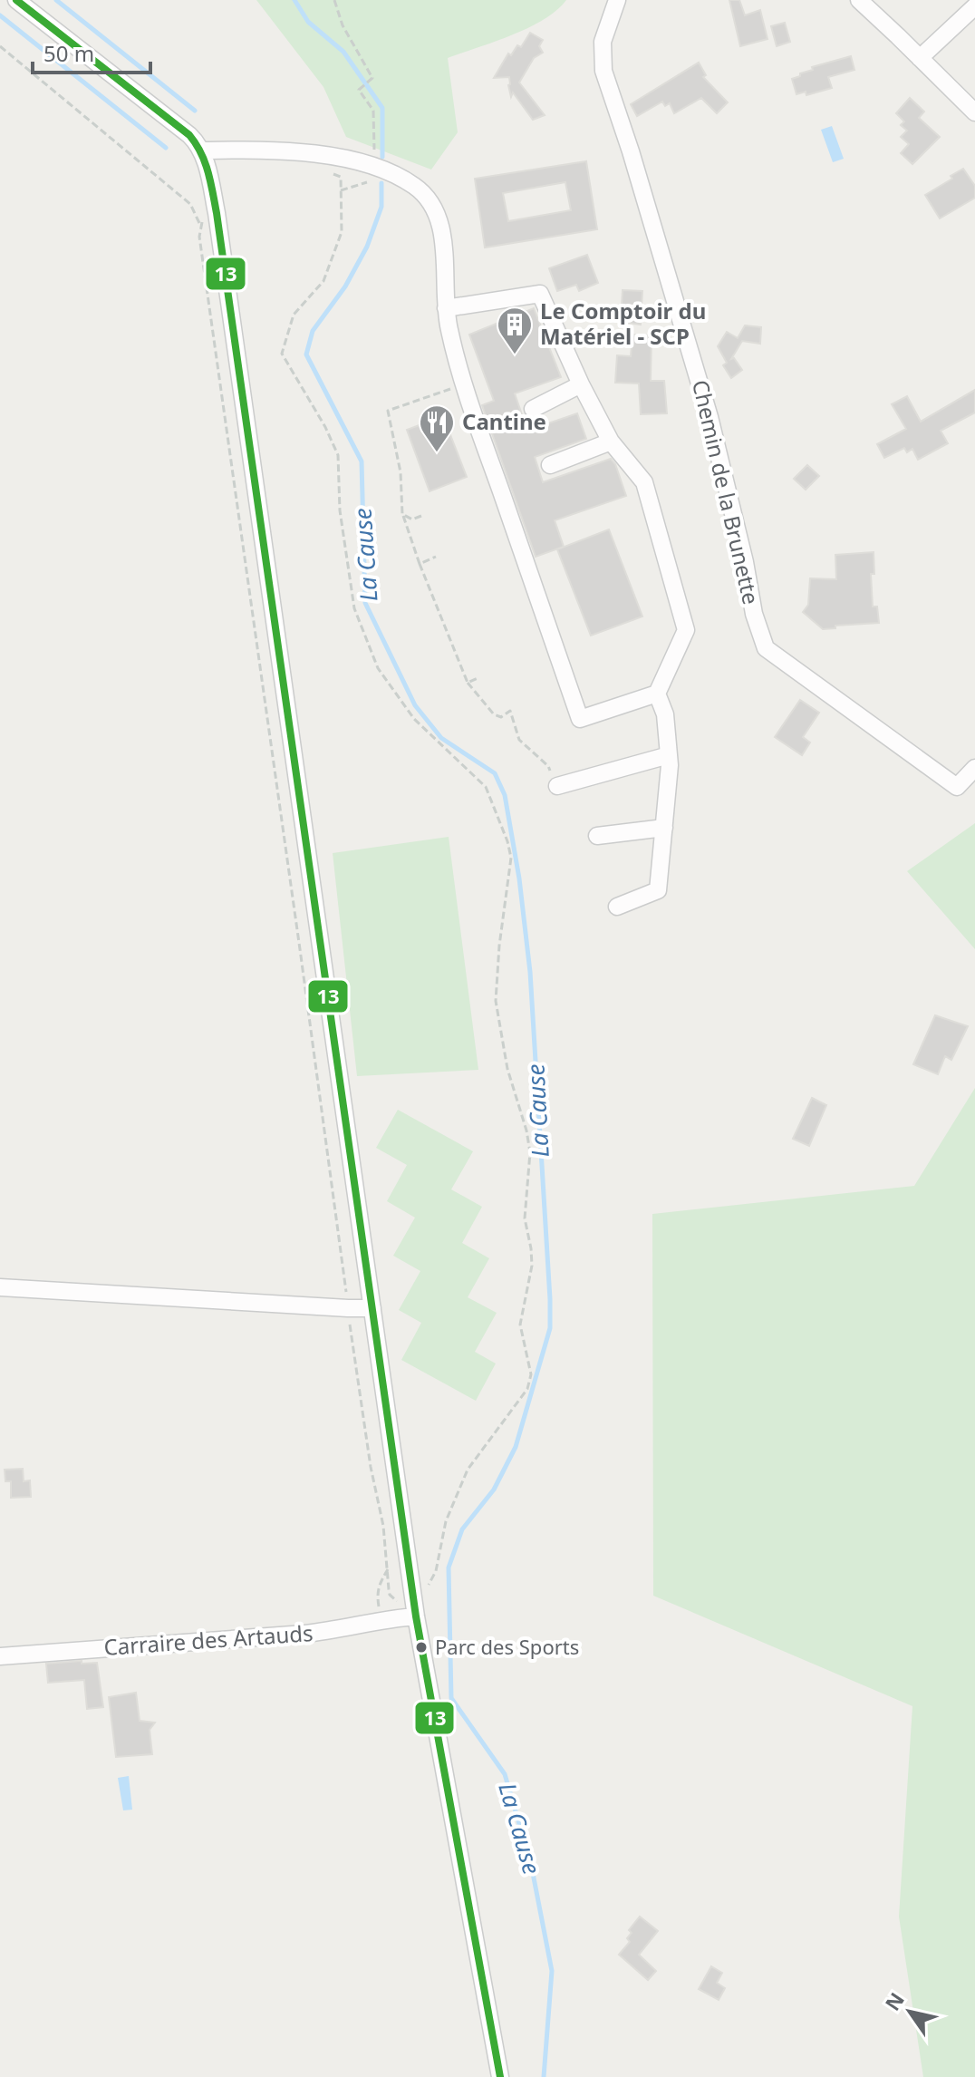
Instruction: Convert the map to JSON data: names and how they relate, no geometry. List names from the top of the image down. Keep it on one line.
{"streets":{"street":["Chemin de la Brunette","Carraire des Artauds"]},"water":["La Cause"],"places":{"building":["Le Comptoir du Matériel - SCP"],"restaurant":["Cantine"],"other":["Parc des Sports"]},"lines":["transit line 13"],"scale_bar":"50 m","north":"top left"}
